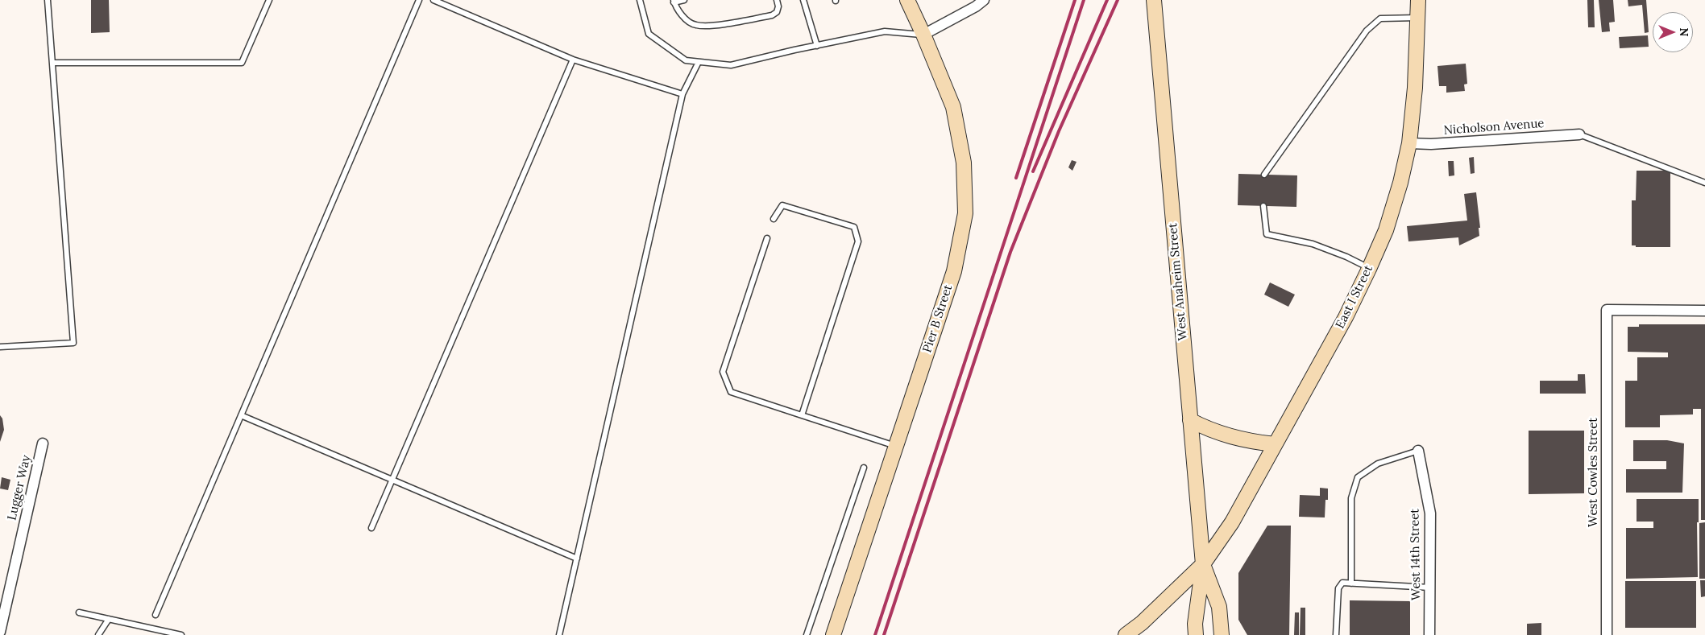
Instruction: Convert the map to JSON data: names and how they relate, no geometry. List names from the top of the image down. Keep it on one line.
{"streets":{"main road":["West Anaheim Street","East I Street","Pier B Street"],"street":["Nicholson Avenue","West Cowles Street","Lugger Way","West 14th Street"]},"crossings":[["Nicholson Avenue","East I Street"],["West Anaheim Street","East I Street"]],"north":"right"}
